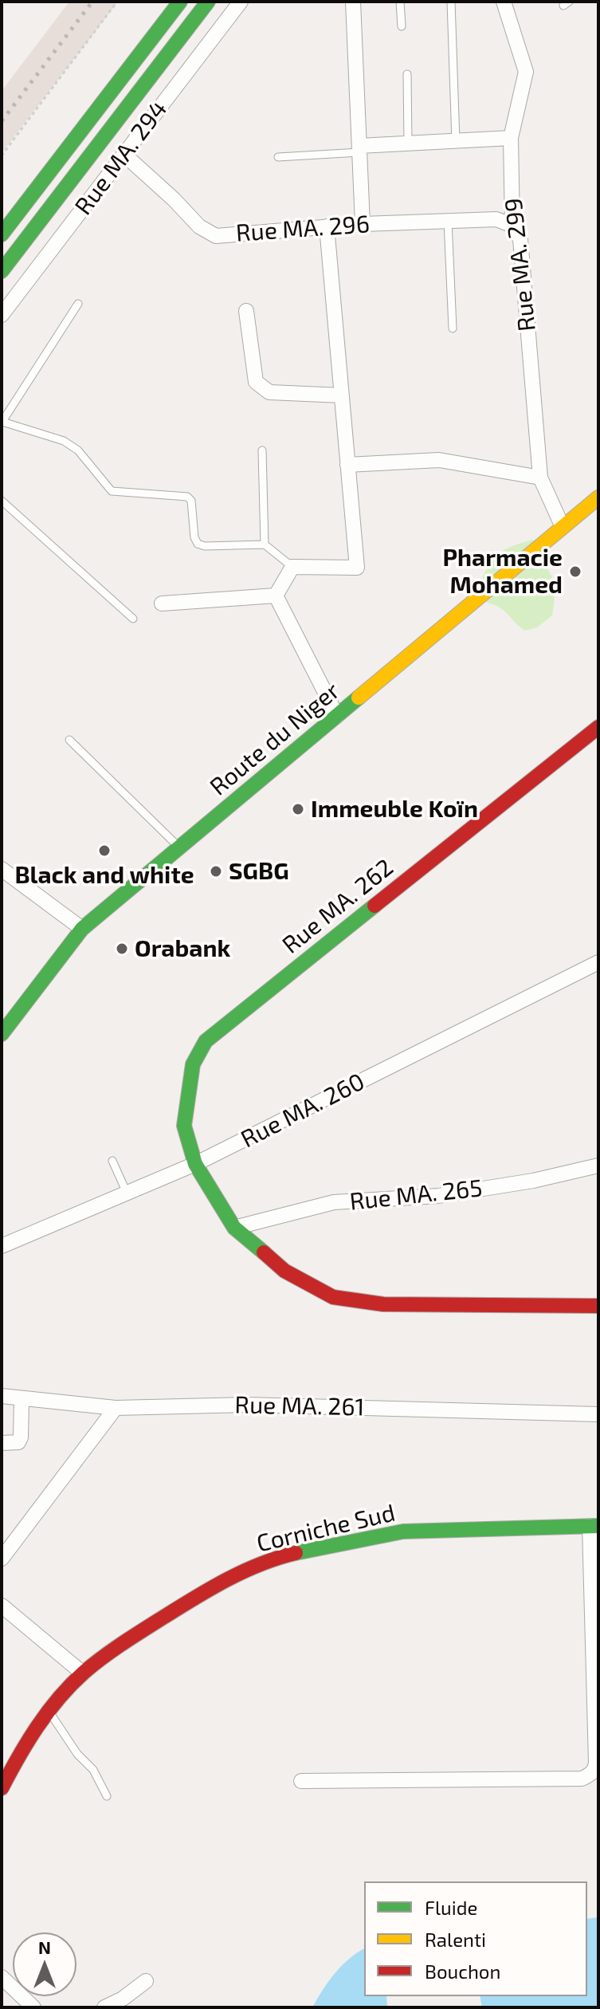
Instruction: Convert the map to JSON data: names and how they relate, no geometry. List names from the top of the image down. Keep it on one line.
{"streets":{"main road":["Route du Niger","Rue MA. 262","Corniche Sud"],"street":["Rue MA. 294","Rue MA. 296","Rue MA. 299","Rue MA. 260","Rue MA. 265","Rue MA. 261"]},"crossings":[["Rue MA. 294","Rue MA. 296"],["Rue MA. 296","Rue MA. 299"],["Rue MA. 299","Route du Niger"],["Rue MA. 262","Rue MA. 260"],["Rue MA. 262","Rue MA. 265"]],"places":["Pharmacie Mohamed","Immeuble Koïn","Black and white","SGBG","Orabank"],"legend":["Fluide","Ralenti","Bouchon"],"north":"top"}
